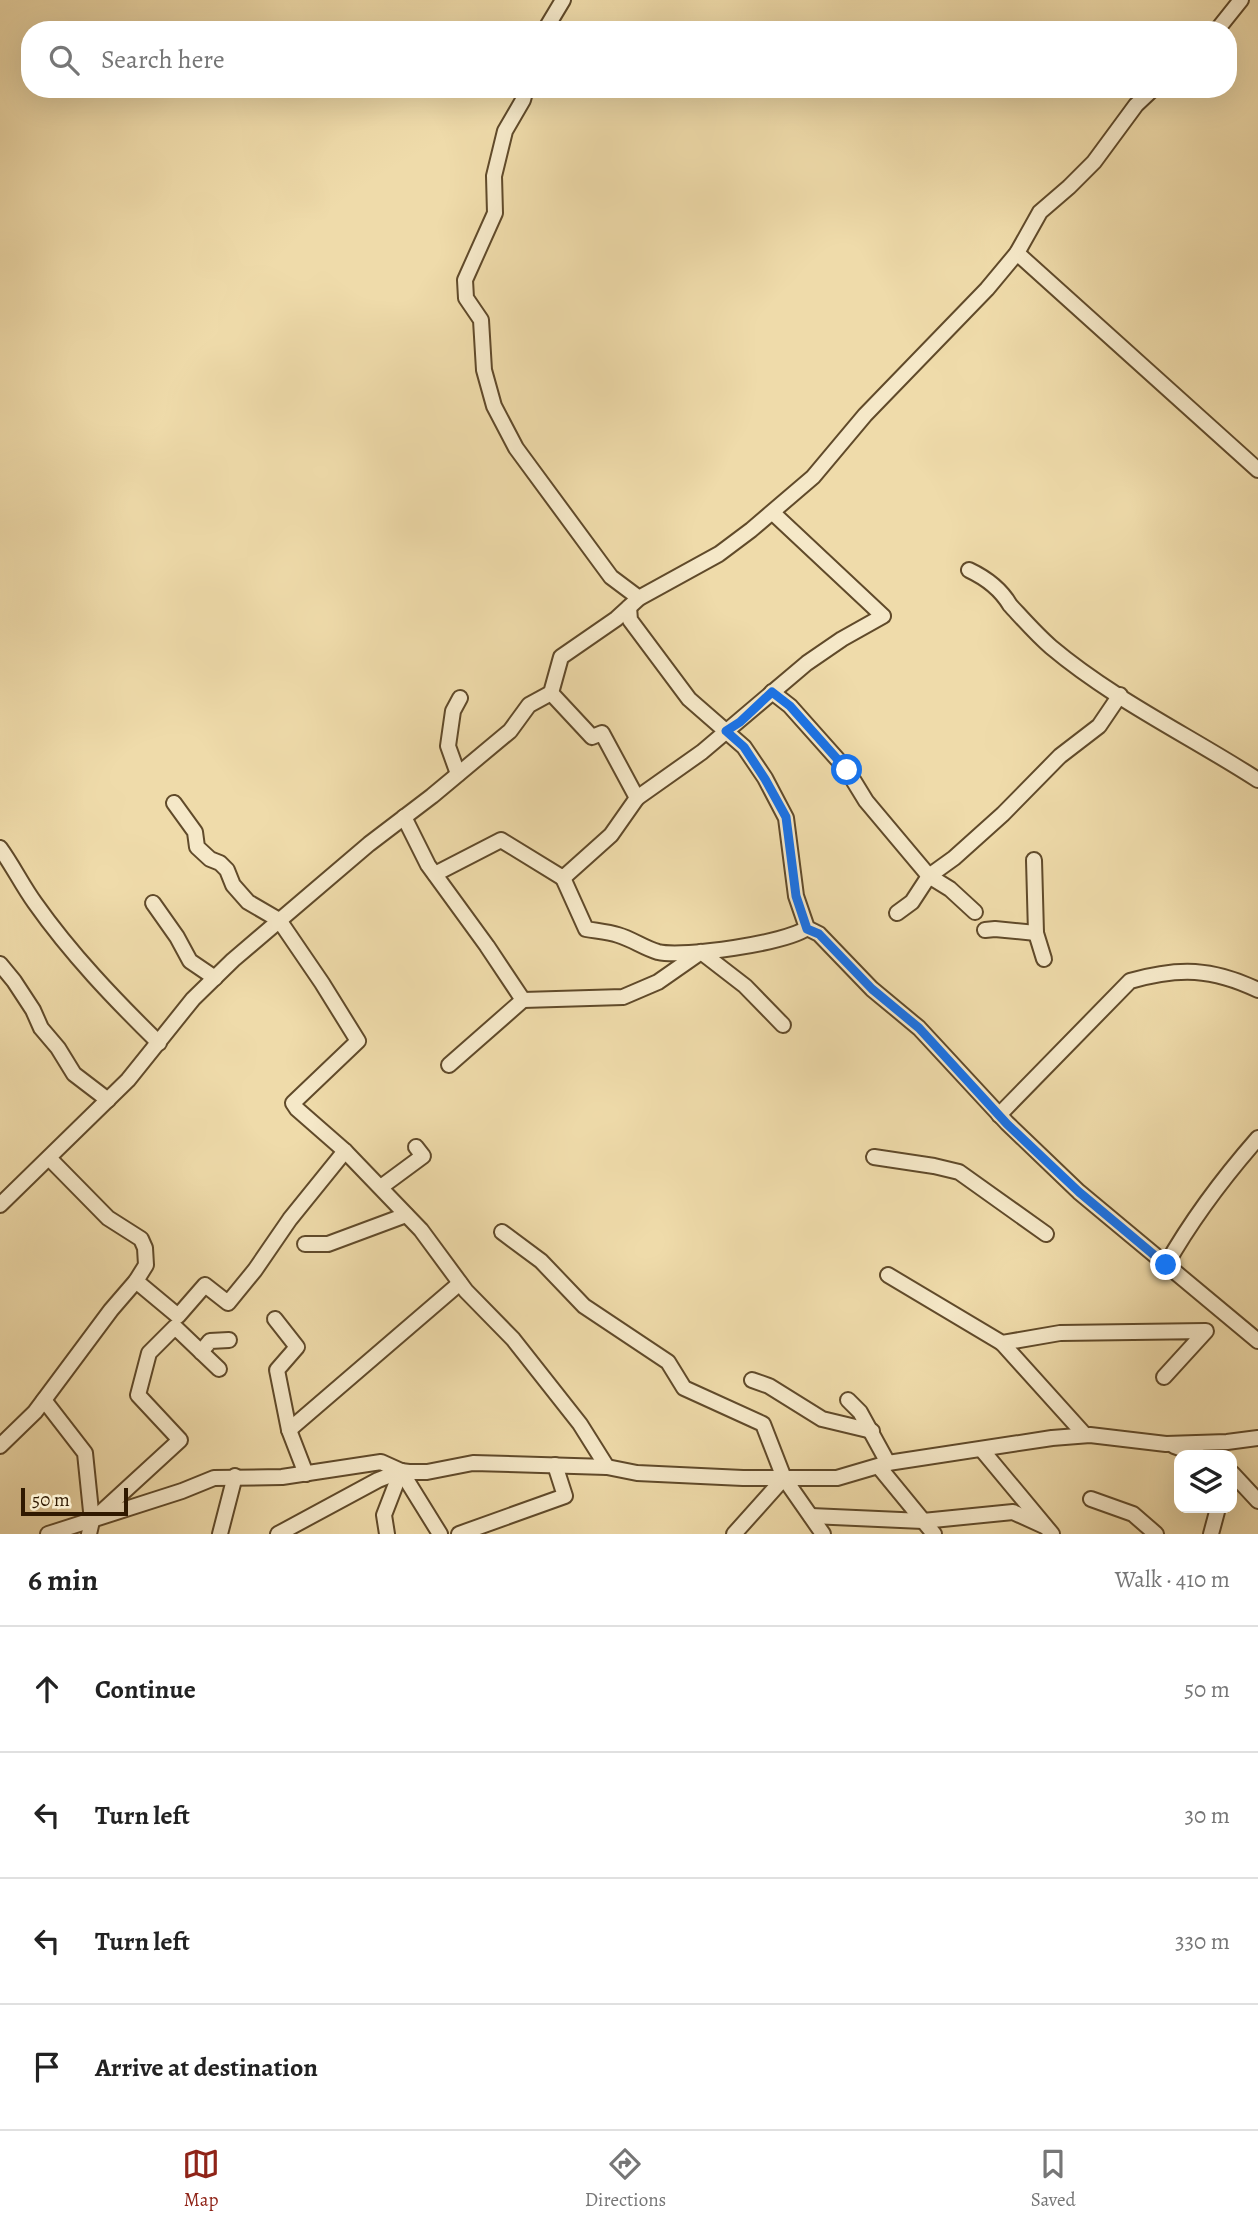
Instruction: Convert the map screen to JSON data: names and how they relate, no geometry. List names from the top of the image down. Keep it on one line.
{"scale_bar":"50 m","page":{"search":"Search here","scale":"50 m","heading":["6 min","Walk · 410 m"],"list":[["Continue","50 m"],["Turn left","30 m"],["Turn left","330 m"],"Arrive at destination"],"nav":["Map","Directions","Saved"]}}
